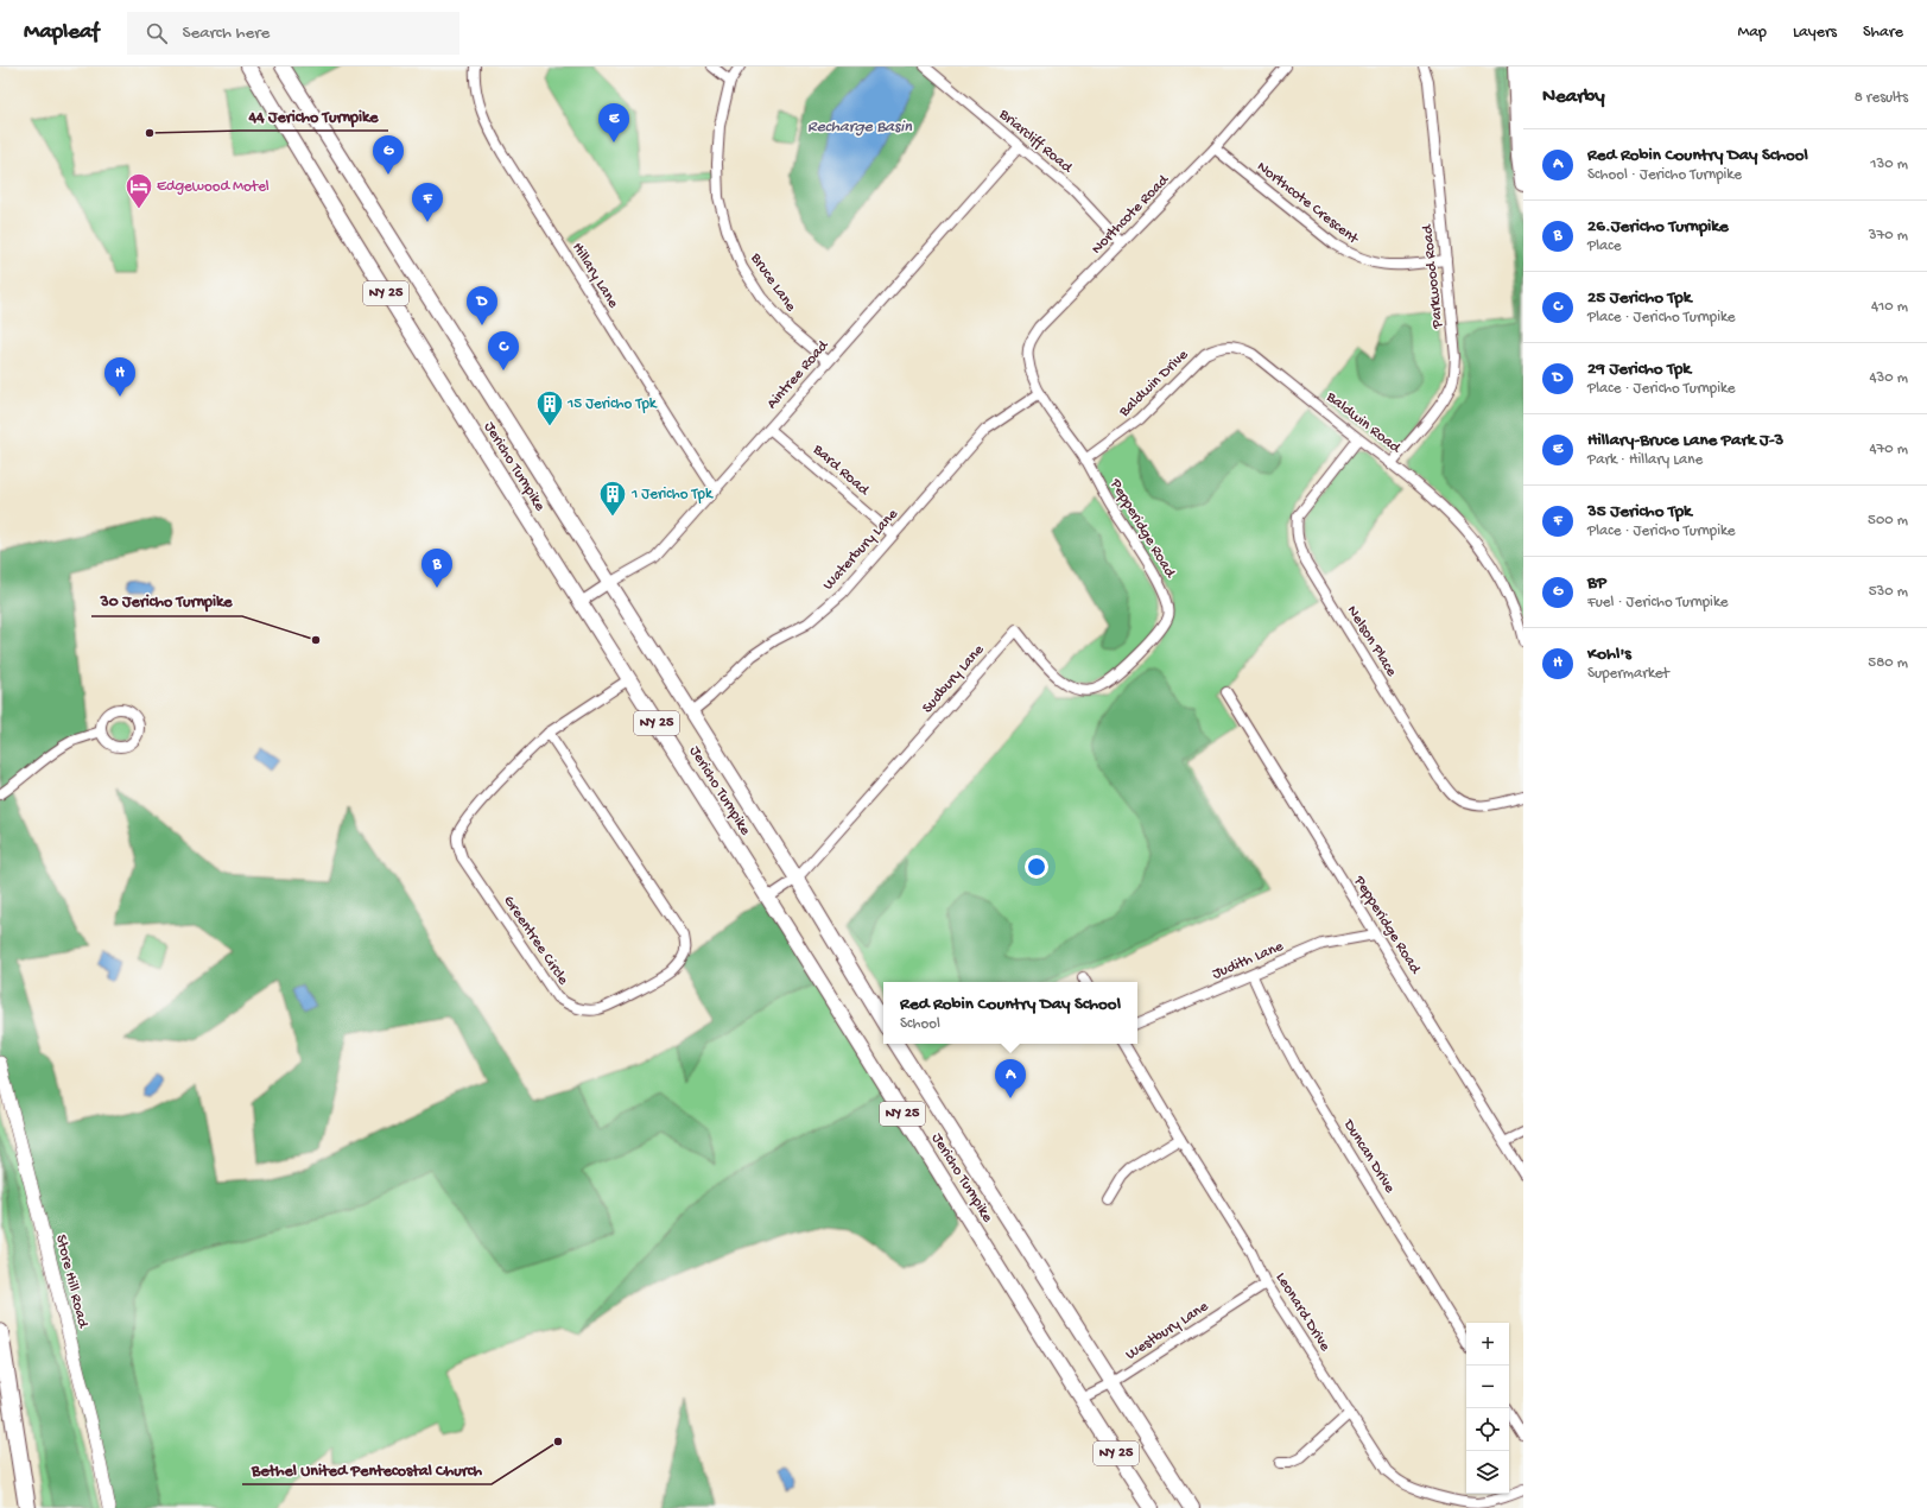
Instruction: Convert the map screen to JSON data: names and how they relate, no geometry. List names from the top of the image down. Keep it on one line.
{"streets":{"main road":["NY 25","Jericho Turnpike","Store Hill Road"],"street":["Briarcliff Road","Northcote Crescent","Northcote Road","Hillary Lane","Parkwood Road","Bruce Lane","Aintree Road","Baldwin Drive","Baldwin Road","Bard Road","Pepperidge Road","Waterbury Lane","Nelson Place","Sudbury Lane","Greentree Circle","Judith Lane","Duncan Drive","Leonard Drive","Westbury Lane"]},"crossings":[["Briarcliff Road","Northcote Road"],["Briarcliff Road","Aintree Road"],["Northcote Crescent","Northcote Road"],["Northcote Crescent","Parkwood Road"],["Northcote Road","Waterbury Lane"],["Hillary Lane","Aintree Road"],["Parkwood Road","Baldwin Road"],["Bruce Lane","Aintree Road"],["Aintree Road","Jericho Turnpike"],["Aintree Road","Bard Road"],["Baldwin Drive","Baldwin Road"],["Baldwin Drive","Pepperidge Road"],["Baldwin Road","Nelson Place"],["Jericho Turnpike","Waterbury Lane"],["Jericho Turnpike","Sudbury Lane"],["Jericho Turnpike","Greentree Circle"],["Jericho Turnpike","Westbury Lane"],["Bard Road","Waterbury Lane"],["Pepperidge Road","Sudbury Lane"],["Pepperidge Road","Judith Lane"],["Judith Lane","Duncan Drive"],["Leonard Drive","Westbury Lane"]],"water":["Recharge Basin"],"places":{"other":["44 Jericho Turnpike","30 Jericho Turnpike","Bethel United Pentecostal Church"],"hotel":["Edgewood Motel"],"building":["15 Jericho Tpk","1 Jericho Tpk"]},"page":{"header":"Mapleaf","search":"Search here","nav":["Map","Layers","Share"],"heading":["Nearby","8 results"],"pins":["E","G","F","D","C","H","B","A"],"list":[{"mark":"A","name":"Red Robin Country Day School","note":"School · Jericho Turnpike","value":"130 m"},{"mark":"B","name":"26.Jericho Turnpike","note":"Place","value":"370 m"},{"mark":"C","name":"25 Jericho Tpk","note":"Place · Jericho Turnpike","value":"410 m"},{"mark":"D","name":"29 Jericho Tpk","note":"Place · Jericho Turnpike","value":"430 m"},{"mark":"E","name":"Hillary-Bruce Lane Park J-3","note":"Park · Hillary Lane","value":"470 m"},{"mark":"F","name":"35 Jericho Tpk","note":"Place · Jericho Turnpike","value":"500 m"},{"mark":"G","name":"BP","note":"Fuel · Jericho Turnpike","value":"530 m"},{"mark":"H","name":"Kohl's","note":"Supermarket","value":"580 m"}],"popup":["Red Robin Country Day School","School"],"map_buttons":["+","−"]}}
